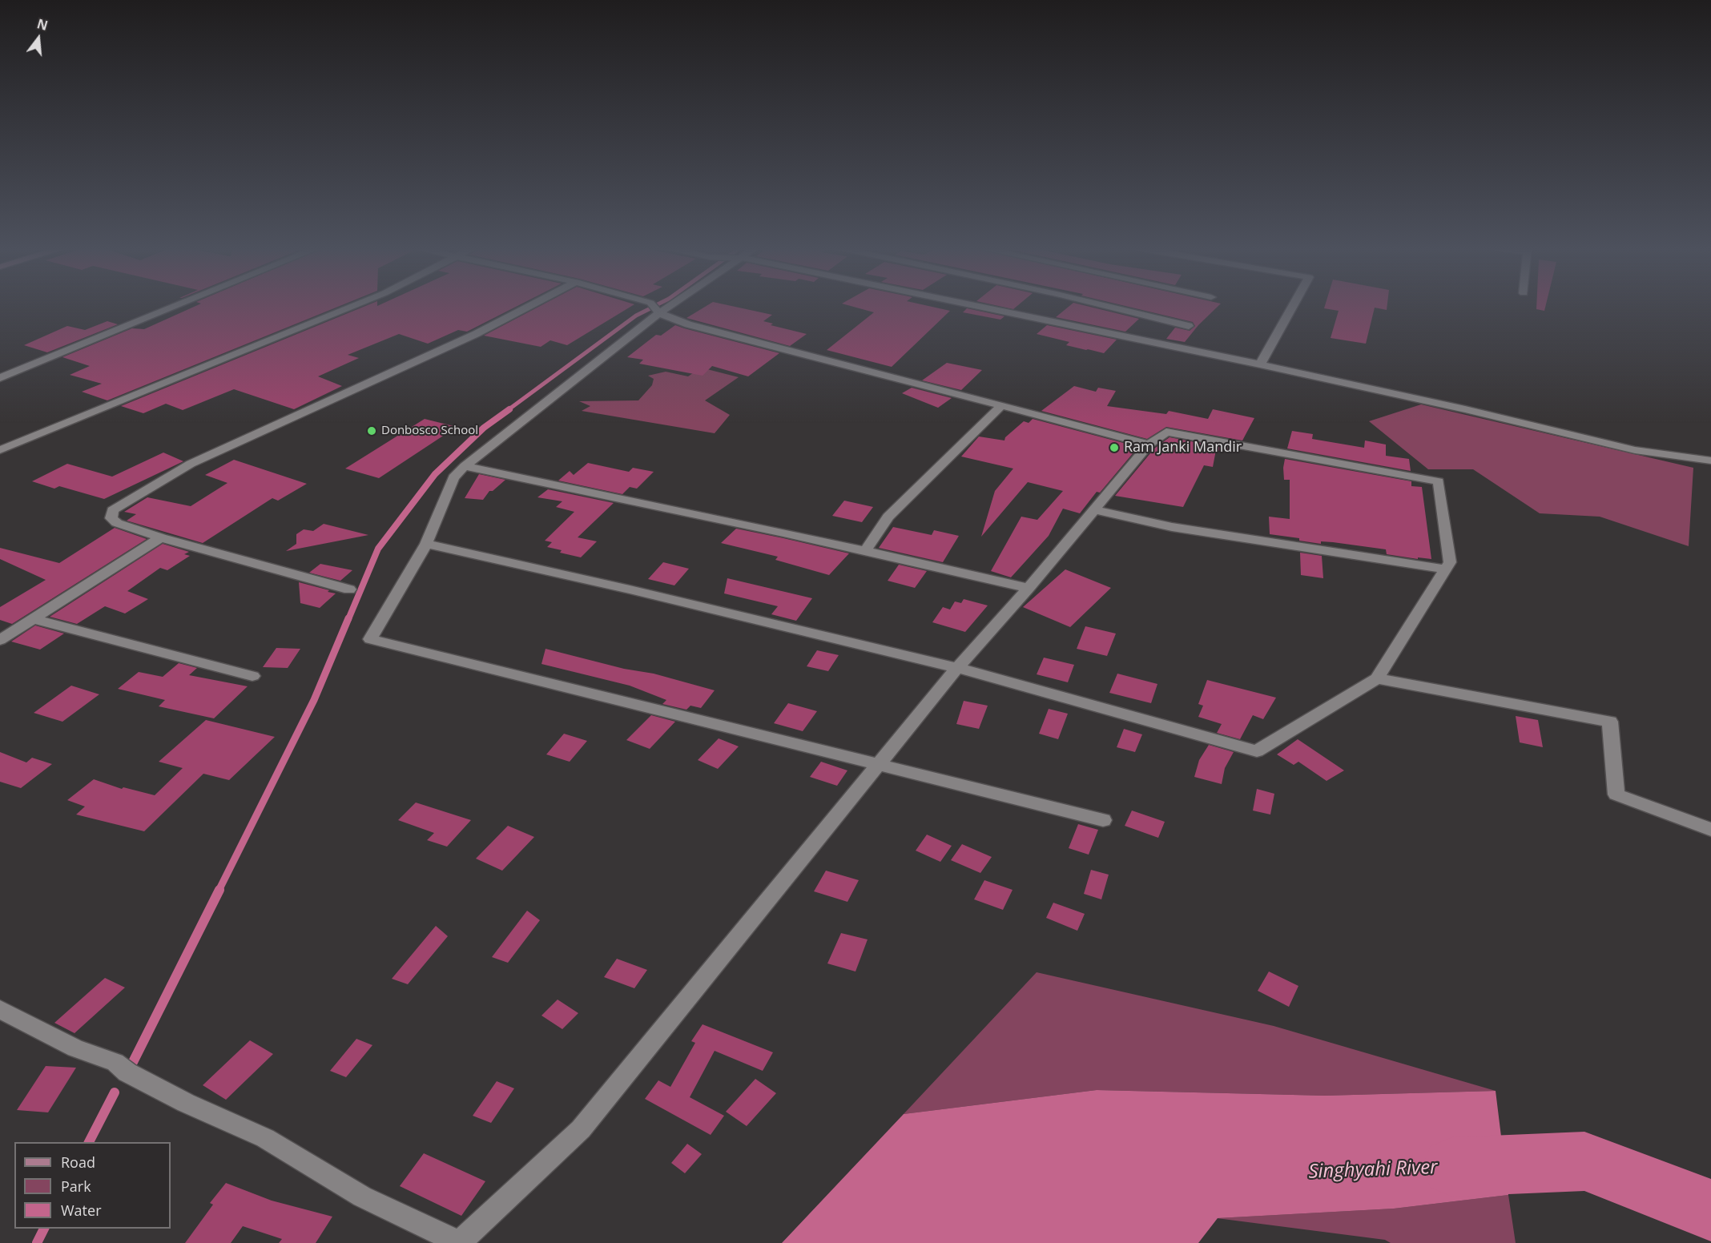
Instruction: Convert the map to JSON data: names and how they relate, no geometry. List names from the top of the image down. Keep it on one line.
{"water":["Singhyahi River"],"places":["Donbosco School","Ram Janki Mandir"],"legend":["Road","Park","Water"],"north":"top"}
